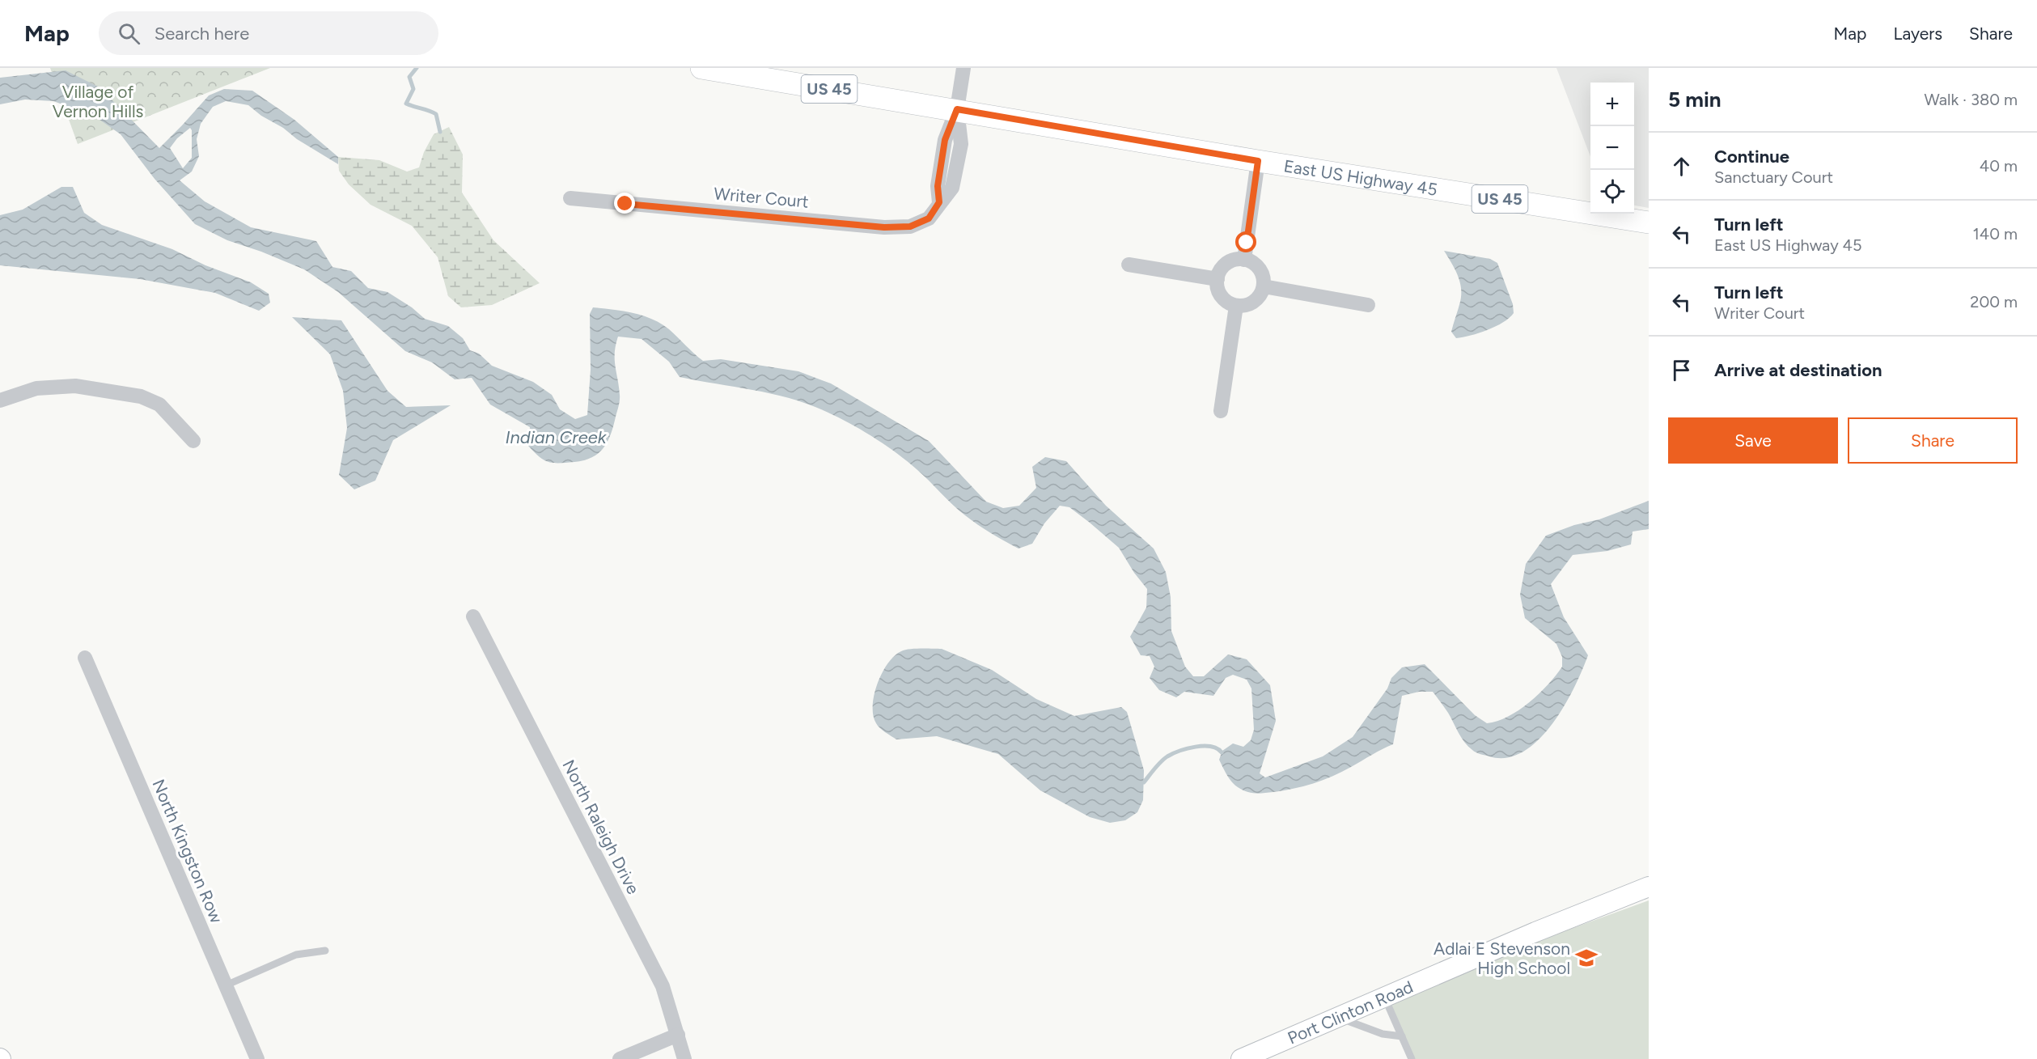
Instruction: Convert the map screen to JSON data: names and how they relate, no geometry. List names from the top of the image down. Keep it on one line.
{"streets":{"main road":["US 45","East US Highway 45"],"street":["Writer Court","North Raleigh Drive","North Kingston Row","Port Clinton Road"]},"crossings":[["East US Highway 45","Writer Court"]],"water":["Indian Creek"],"parks":["Village of Vernon Hills"],"places":{"school or university":["Adlai E Stevenson High School"]},"page":{"header":"Map","search":"Search here","nav":["Map","Layers","Share"],"heading":["5 min","Walk · 380 m"],"map_buttons":["+","−"],"list":[["Continue","Sanctuary Court","40 m"],["Turn left","East US Highway 45","140 m"],["Turn left","Writer Court","200 m"],"Arrive at destination"],"buttons":["Save","Share"]}}
